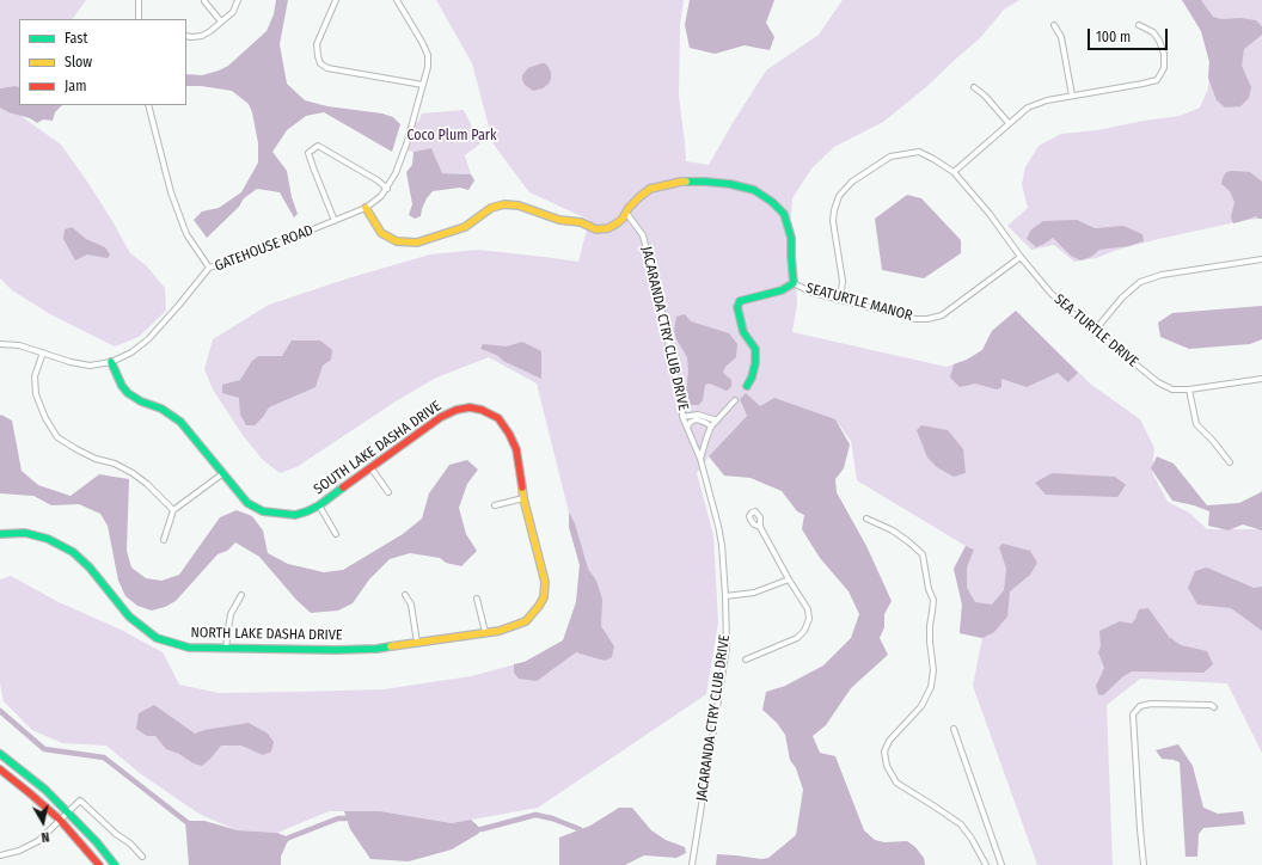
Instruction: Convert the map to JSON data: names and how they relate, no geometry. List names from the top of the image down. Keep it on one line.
{"streets":{"street":["GATEHOUSE ROAD","SEATURTLE MANOR","JACARANDA CTRY CLUB DRIVE","SEA TURTLE DRIVE","SOUTH LAKE DASHA DRIVE","NORTH LAKE DASHA DRIVE"]},"crossings":[["GATEHOUSE ROAD","SOUTH LAKE DASHA DRIVE"],["SEATURTLE MANOR","SEA TURTLE DRIVE"],["SOUTH LAKE DASHA DRIVE","NORTH LAKE DASHA DRIVE"]],"parks":["Coco Plum Park"],"legend":["Fast","Slow","Jam"],"scale_bar":"100 m","north":"bottom"}
